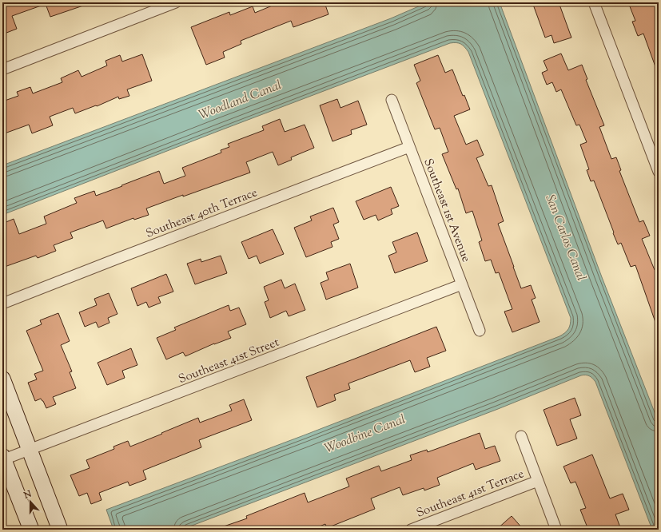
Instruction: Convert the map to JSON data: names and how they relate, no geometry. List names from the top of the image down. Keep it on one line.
{"streets":{"street":["Southeast 1st Avenue","Southeast 40th Terrace","Southeast 41st Street","Southeast 41st Terrace"]},"crossings":[["Southeast 1st Avenue","Southeast 40th Terrace"],["Southeast 1st Avenue","Southeast 41st Street"]],"water":["Woodland Canal","San Carlos Canal","Woodbine Canal"],"north":"top"}
